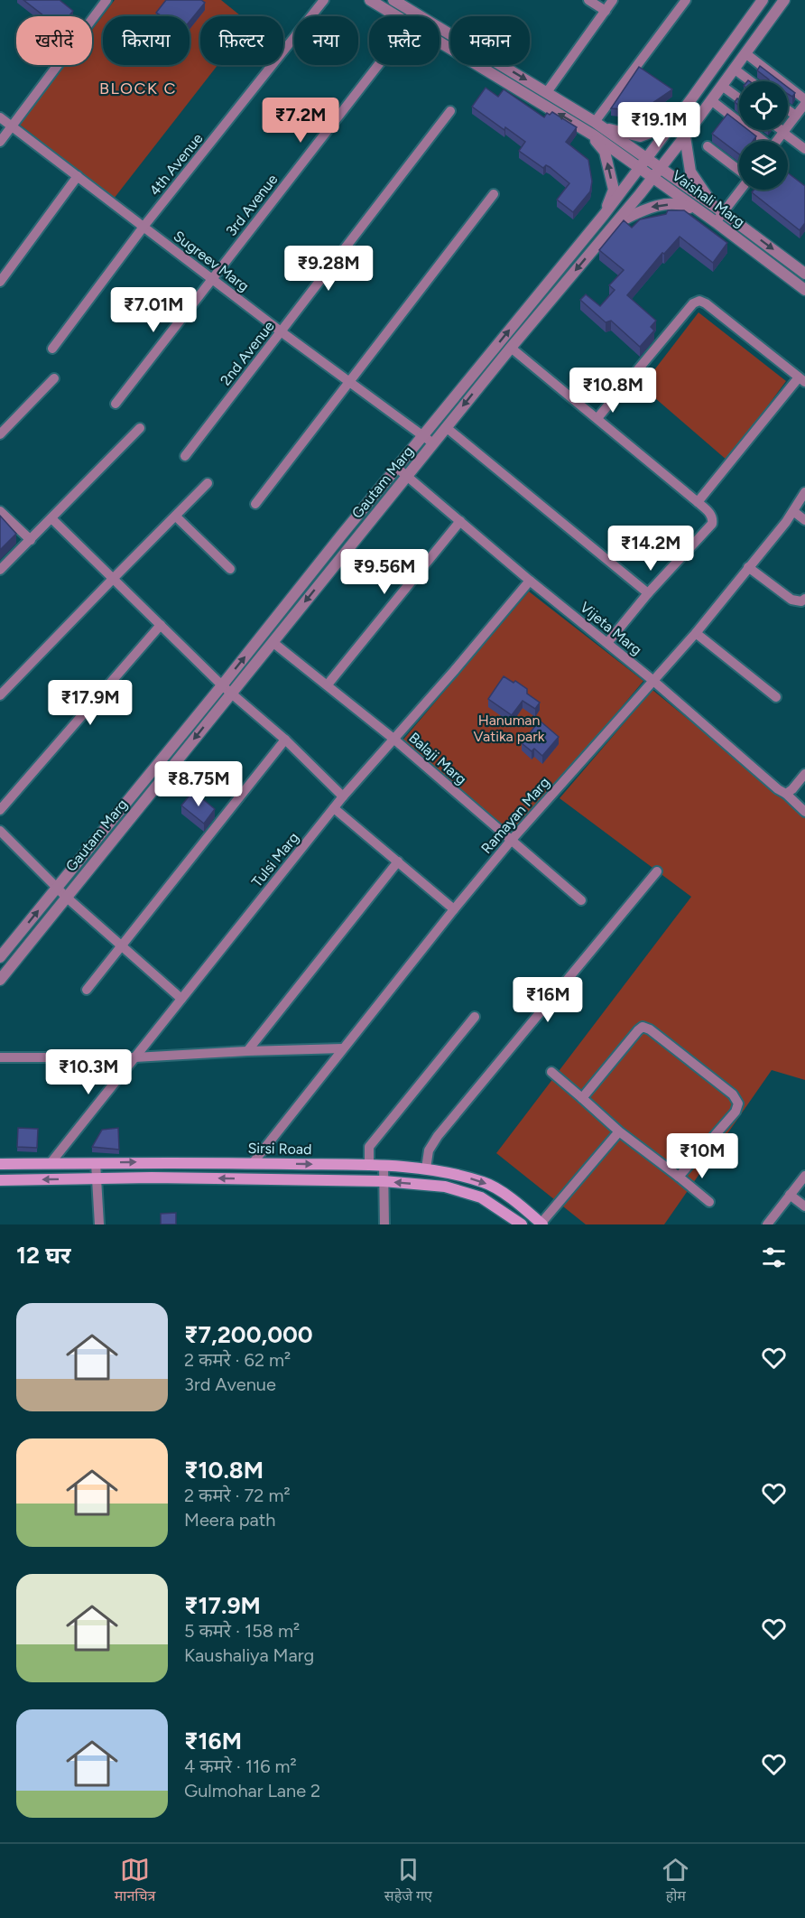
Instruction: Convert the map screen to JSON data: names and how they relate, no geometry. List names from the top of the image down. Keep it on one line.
{"streets":{"main road":["Sirsi Road"],"street":["4th Avenue","Vaishali Marg","3rd Avenue","Sugreev Marg","2nd Avenue","Gautam Marg","Vijeta Marg","Balaji Marg","Ramayan Marg","Tulsi Marg"]},"crossings":[["4th Avenue","Sugreev Marg"],["Vaishali Marg","Gautam Marg"],["3rd Avenue","Sugreev Marg"],["Sugreev Marg","2nd Avenue"],["Sugreev Marg","Gautam Marg"],["Gautam Marg","Vijeta Marg"],["Gautam Marg","Balaji Marg"],["Vijeta Marg","Ramayan Marg"],["Vijeta Marg","Tulsi Marg"],["Balaji Marg","Ramayan Marg"],["Balaji Marg","Tulsi Marg"],["Ramayan Marg","Sirsi Road"],["Tulsi Marg","Sirsi Road"]],"districts":["BLOCK C"],"parks":["Hanuman Vatika park"],"page":{"chip":["खरीदें","किराया","फ़िल्टर","नया","फ़्लैट","मकान"],"price":["₹7.2M","₹19.1M","₹9.28M","₹7.01M","₹10.8M","₹14.2M","₹9.56M","₹17.9M","₹8.75M","₹16M","₹10.3M","₹10M"],"heading":"12 घर","list":[{"name":"₹7,200,000","note":"2 कमरे · 62 m² · 3rd Avenue"},{"name":"₹10.8M","note":"2 कमरे · 72 m² · Meera path"},{"name":"₹17.9M","note":"5 कमरे · 158 m² · Kaushaliya Marg"},{"name":"₹16M","note":"4 कमरे · 116 m² · Gulmohar Lane 2"}],"tabs":["मानचित्र","सहेजे गए","होम"]}}
